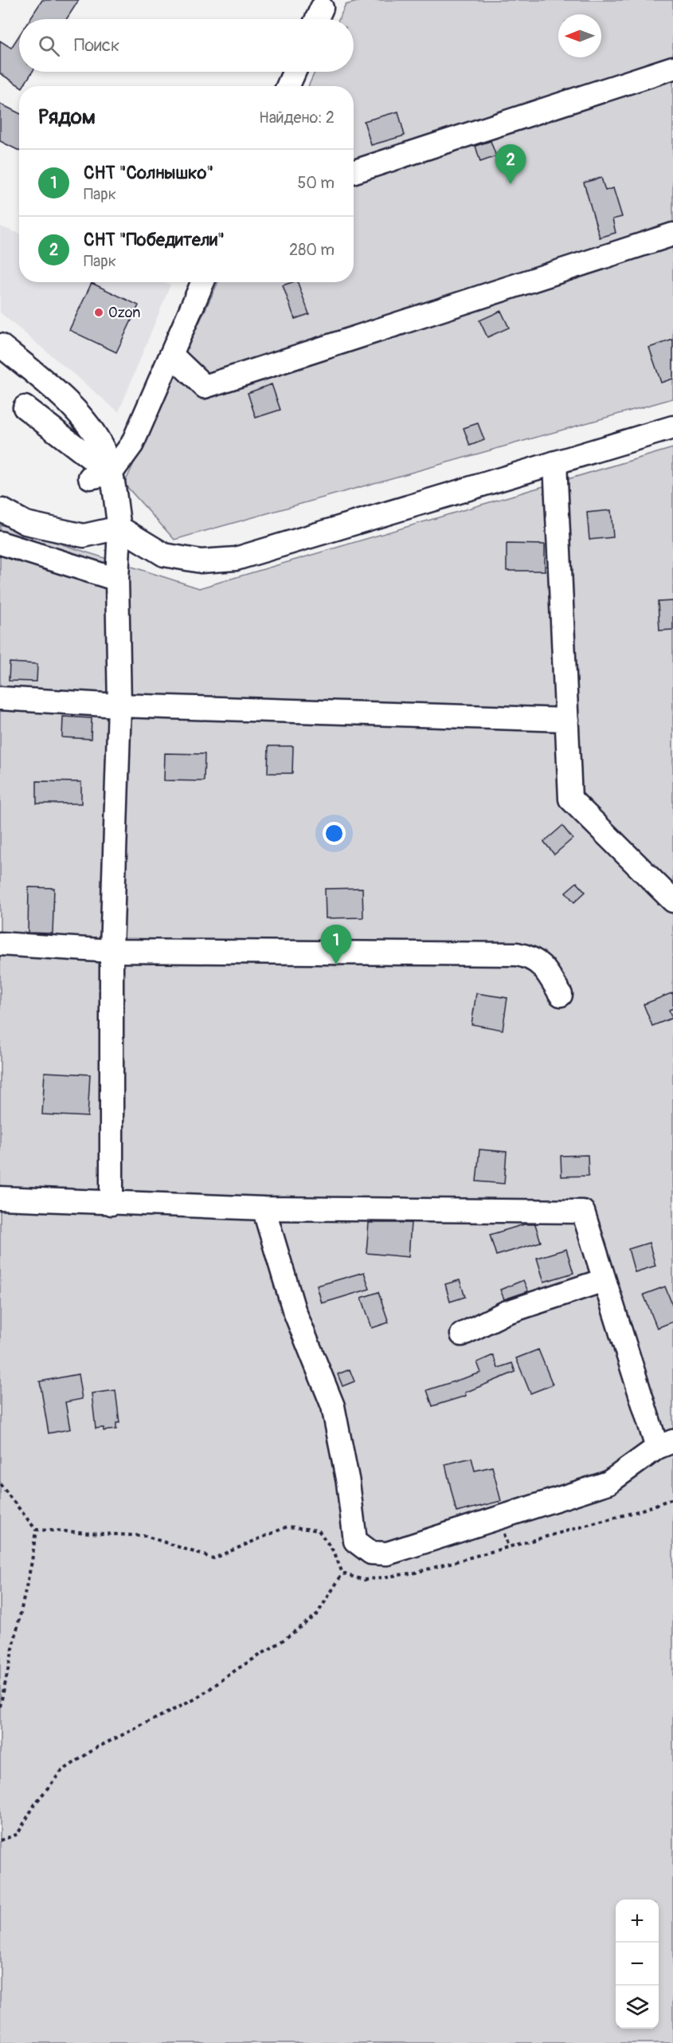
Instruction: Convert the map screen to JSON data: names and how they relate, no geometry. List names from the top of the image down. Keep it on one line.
{"places":["Ozon"],"north":"left","page":{"search":"Поиск","heading":["Рядом","Найдено: 2"],"pins":["2","1"],"list":[{"mark":"1","name":"СНТ \"Солнышко\"","note":"Парк","value":"50 m"},{"mark":"2","name":"СНТ \"Победители\"","note":"Парк","value":"280 m"}],"map_buttons":["+","−"]}}
